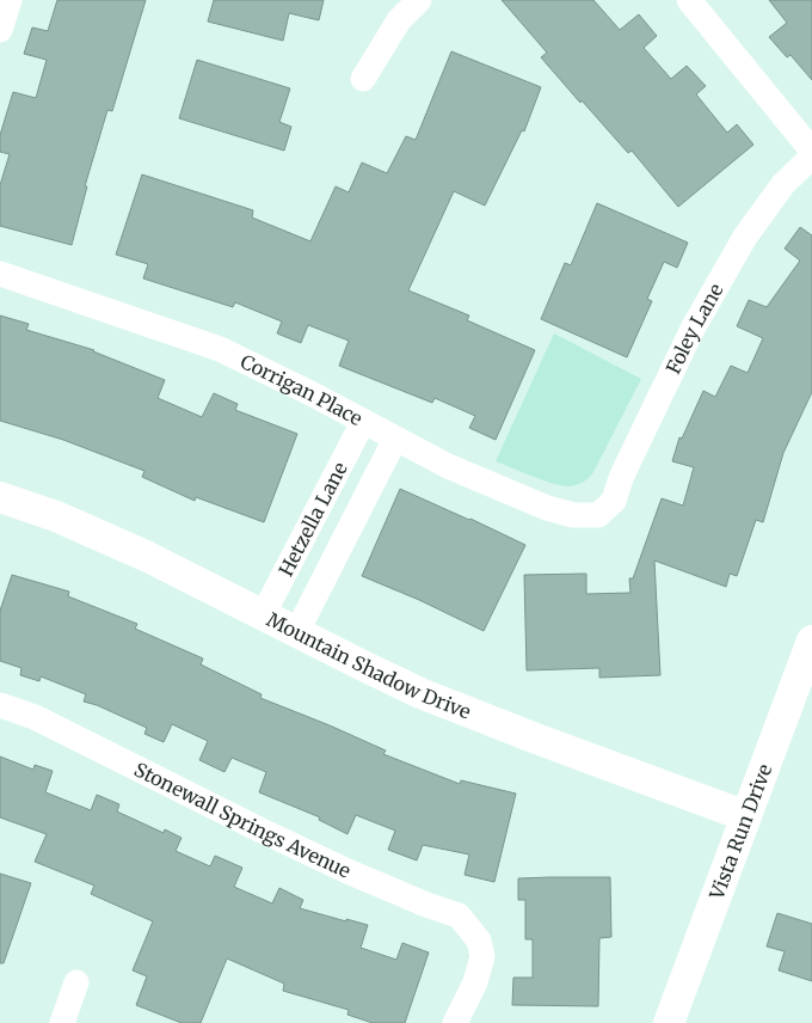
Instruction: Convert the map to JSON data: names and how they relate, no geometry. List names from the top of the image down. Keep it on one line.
{"streets":{"street":["Foley Lane","Corrigan Place","Hetzella Lane","Mountain Shadow Drive","Stonewall Springs Avenue","Vista Run Drive"]},"crossings":[["Foley Lane","Corrigan Place"],["Corrigan Place","Hetzella Lane"],["Hetzella Lane","Mountain Shadow Drive"],["Mountain Shadow Drive","Vista Run Drive"]]}
